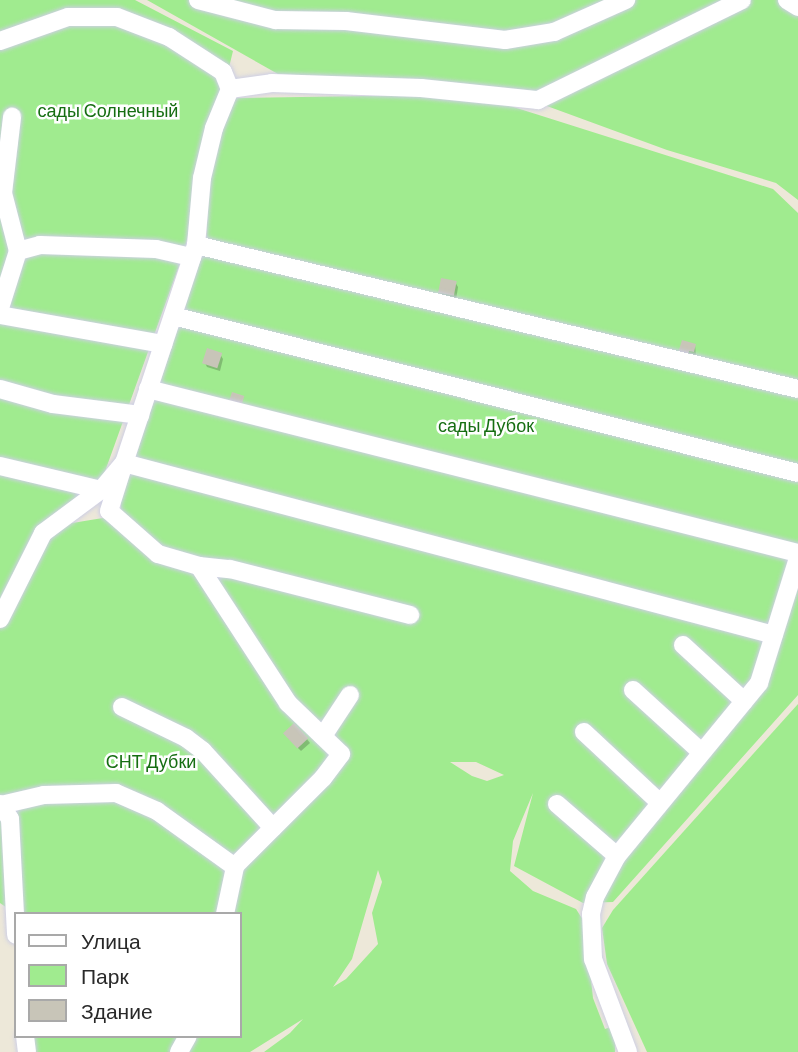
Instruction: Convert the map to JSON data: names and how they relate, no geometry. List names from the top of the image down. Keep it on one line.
{"parks":["сады Солнечный","сады Дубок","СНТ Дубки"],"legend":["Улица","Парк","Здание"]}
